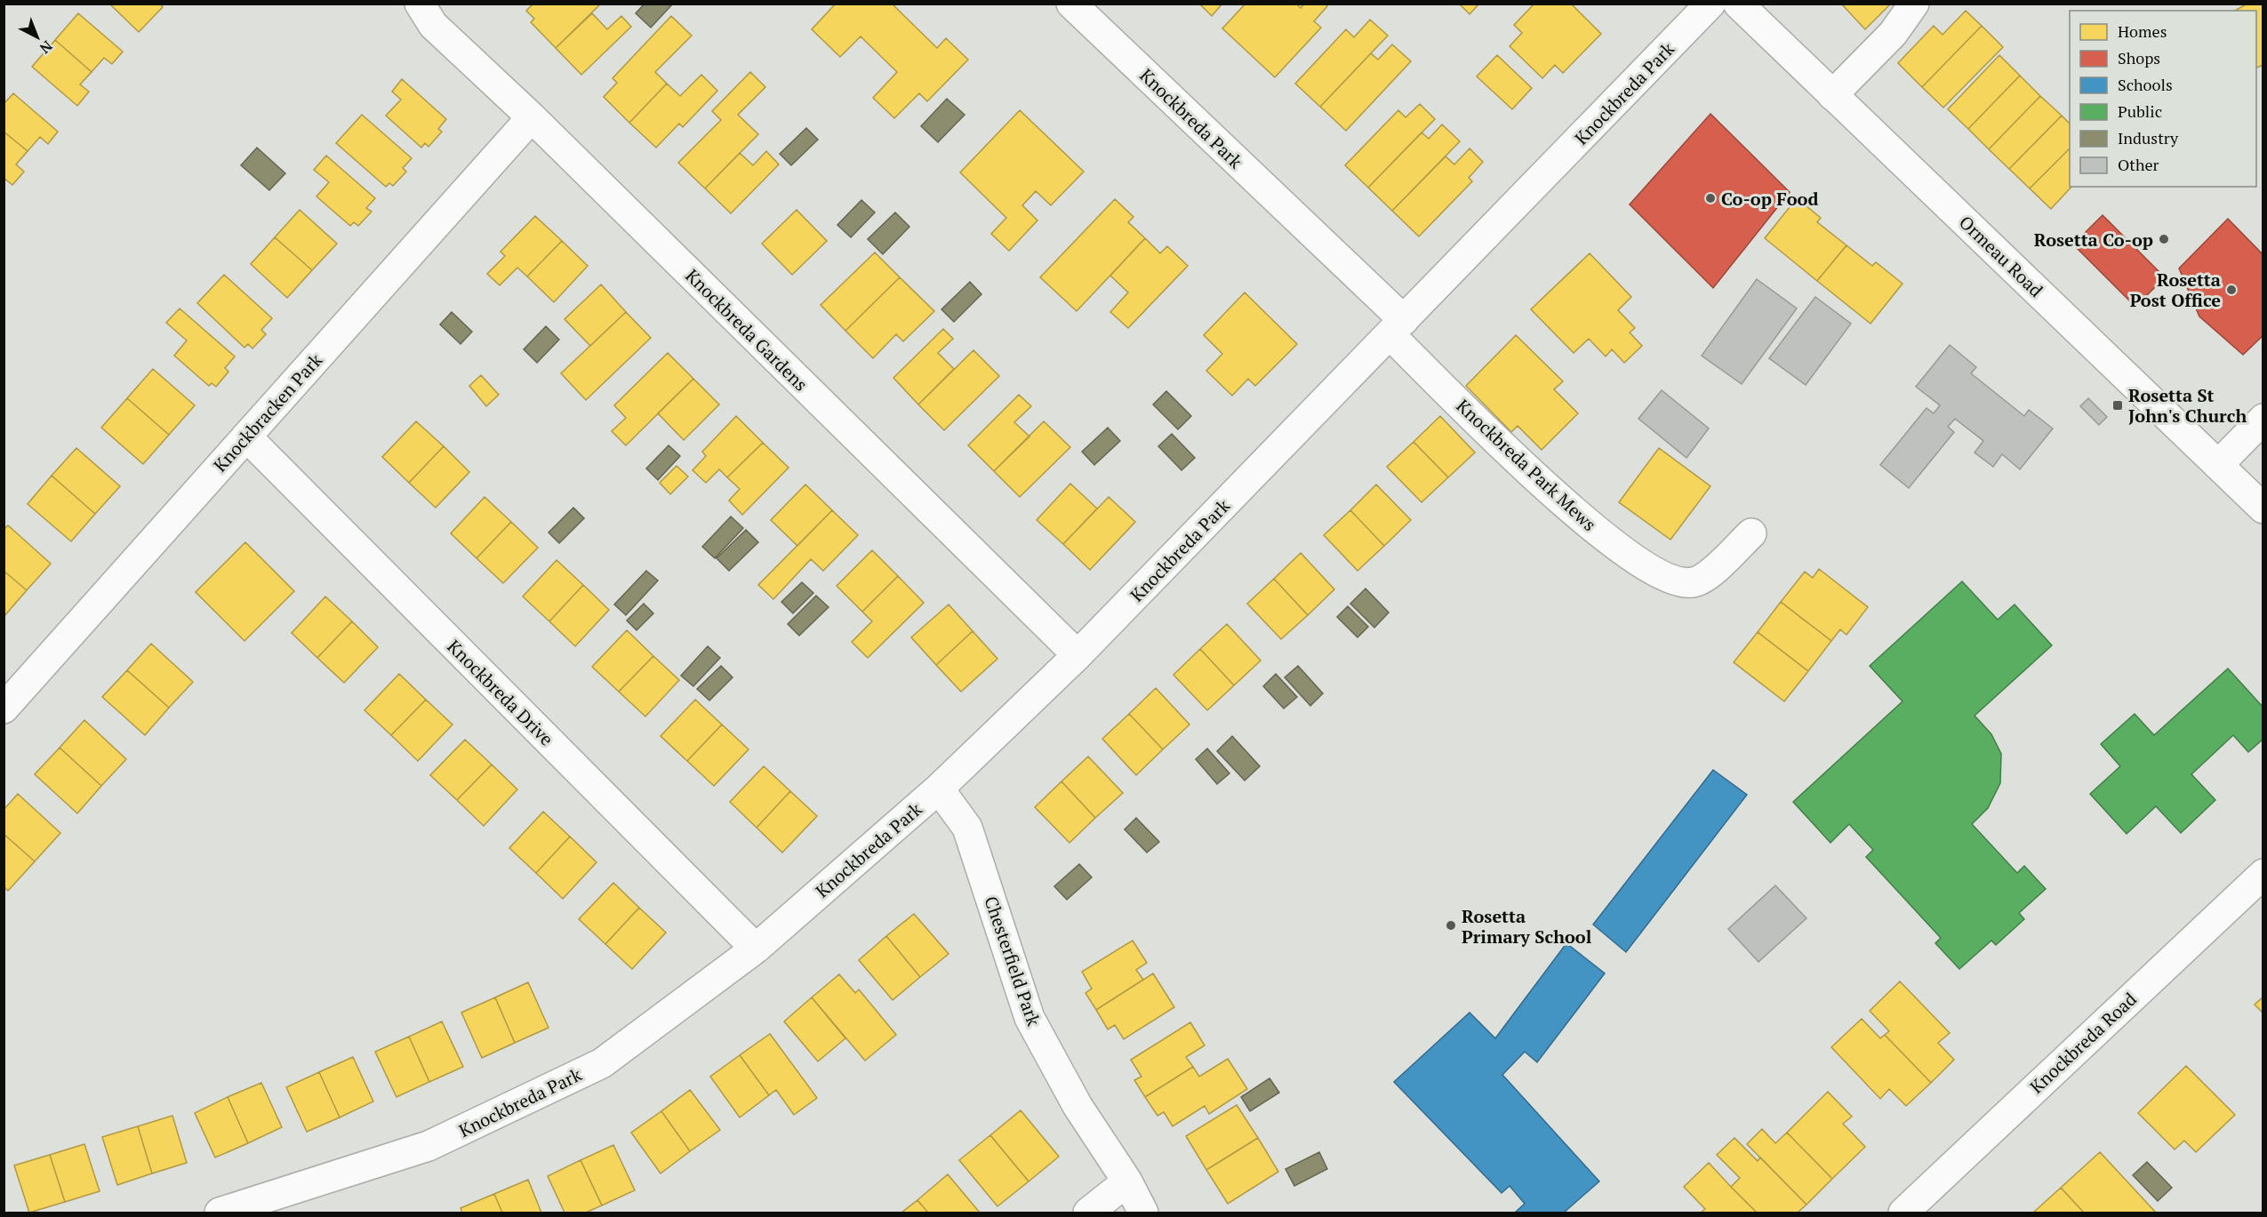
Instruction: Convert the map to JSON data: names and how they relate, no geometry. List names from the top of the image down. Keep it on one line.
{"streets":{"street":["Knockbreda Park","Ormeau Road","Knockbreda Gardens","Knockbracken Park","Knockbreda Park Mews","Knockbreda Drive","Chesterfield Park","Knockbreda Road"]},"crossings":[["Knockbreda Park","Knockbreda Gardens"],["Knockbreda Park","Knockbreda Park Mews"],["Knockbreda Park","Knockbreda Drive"],["Knockbreda Park","Chesterfield Park"],["Knockbreda Gardens","Knockbracken Park"],["Knockbracken Park","Knockbreda Drive"]],"places":{"other":["Co-op Food","Rosetta Co-op","Rosetta Post Office","Rosetta Primary School"],"transit":["Rosetta St John's Church"]},"legend":["Homes","Shops","Schools","Public","Industry","Other"],"north":"bottom right"}
